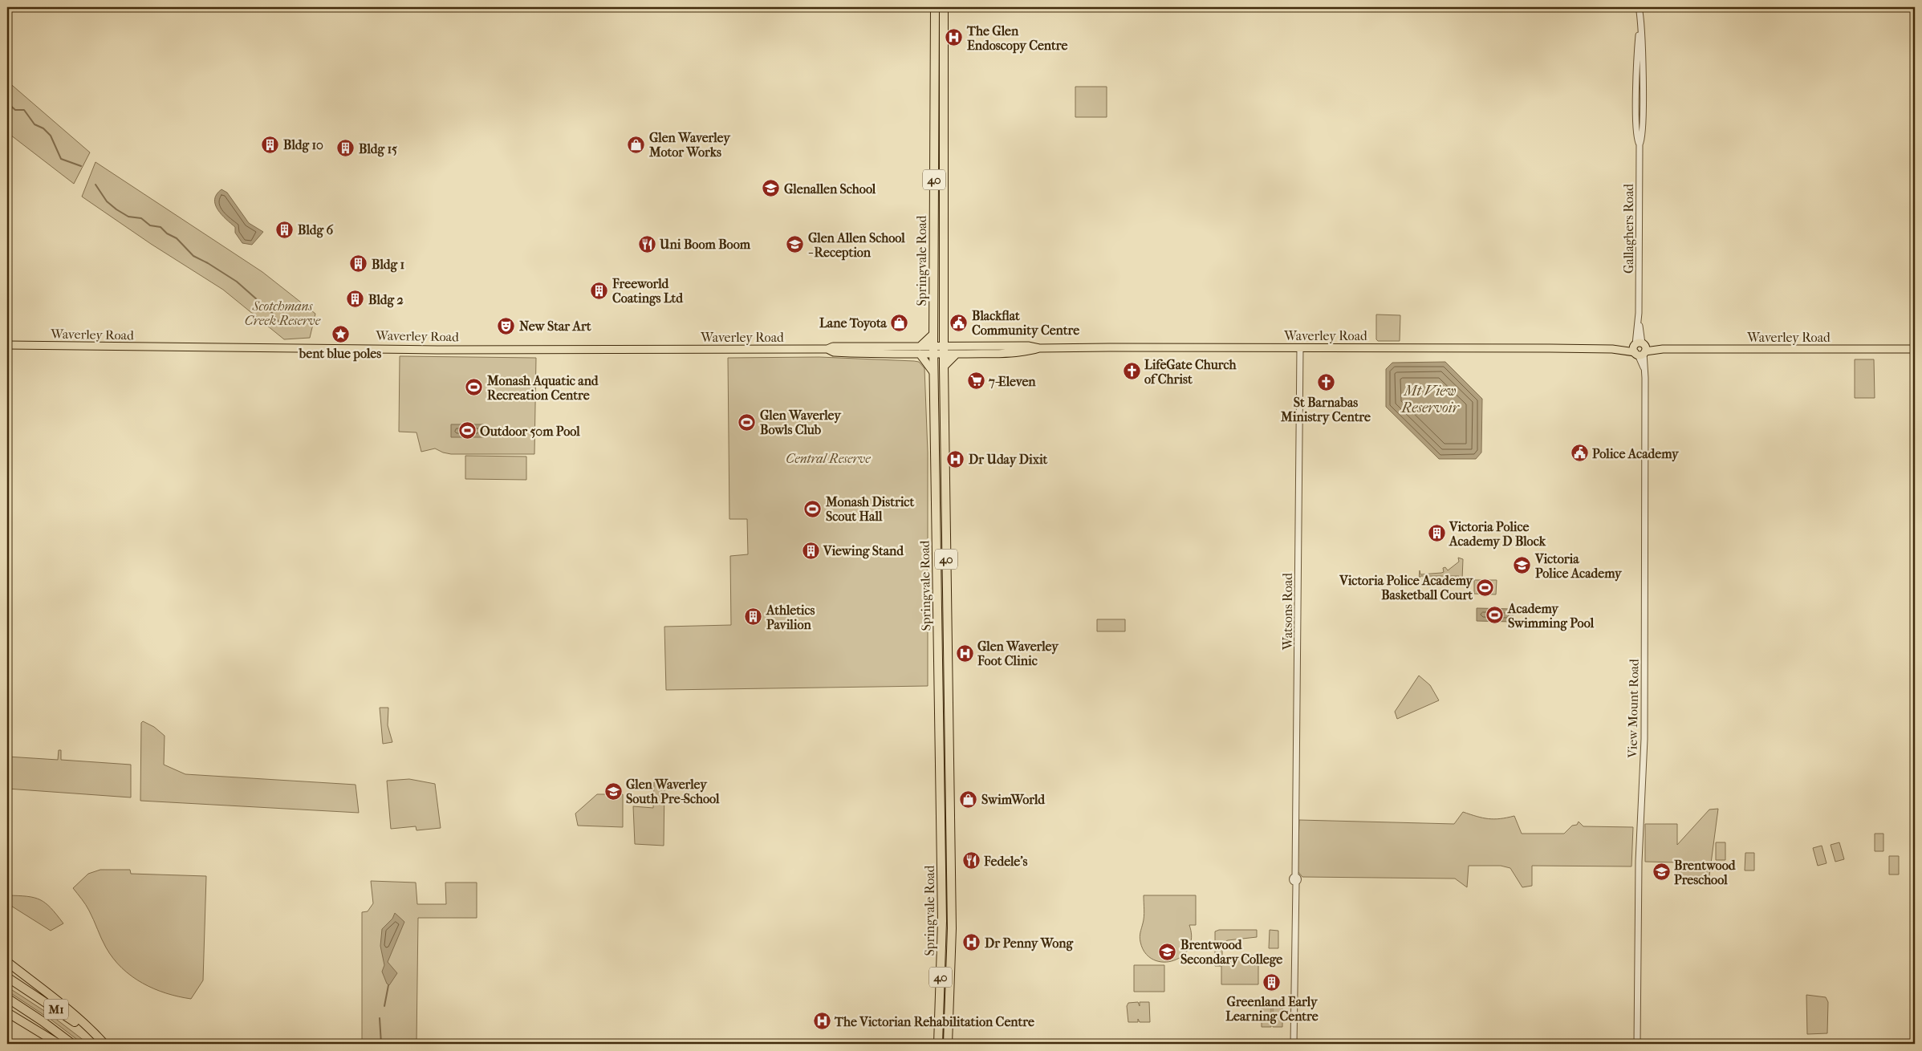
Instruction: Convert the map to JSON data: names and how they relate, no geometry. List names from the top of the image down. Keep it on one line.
{"streets":{"highway":["40","Springvale Road","M1"],"main road":["Waverley Road"],"street":["Gallaghers Road","Watsons Road","View Mount Road"]},"crossings":[["Gallaghers Road","Waverley Road"],["Gallaghers Road","View Mount Road"],["Springvale Road","Waverley Road"],["Waverley Road","Watsons Road"],["Waverley Road","View Mount Road"]],"water":["Mt View Reservoir"],"parks":["Scotchmans Creek Reserve","Central Reserve"],"places":{"hospital":["The Glen Endoscopy Centre","Dr Uday Dixit","Glen Waverley Foot Clinic","Dr Penny Wong","The Victorian Rehabilitation Centre"],"building":["Bldg 10","Bldg 15","Bldg 6","Bldg 1","Freeworld Coatings Ltd","Bldg 2","Victoria Police Academy D Block","Viewing Stand","Athletics Pavilion","Greenland Early Learning Centre"],"shop":["Glen Waverley Motor Works","Lane Toyota","SwimWorld"],"school or university":["Glenallen School","Glen Allen School - Reception","Victoria Police Academy","Glen Waverley South Pre-School","Brentwood Preschool","Brentwood Secondary College"],"restaurant":["Uni Boom Boom","Fedele's"],"public building":["Blackflat Community Centre","Police Academy"],"theatre":["New Star Art"],"place":["bent blue poles"],"church":["LifeGate Church of Christ","St Barnabas Ministry Centre"],"supermarket":["7-Eleven"],"sports":["Monash Aquatic and Recreation Centre","Glen Waverley Bowls Club","Outdoor 50m Pool","Monash District Scout Hall","Victoria Police Academy Basketball Court","Academy Swimming Pool"]}}
